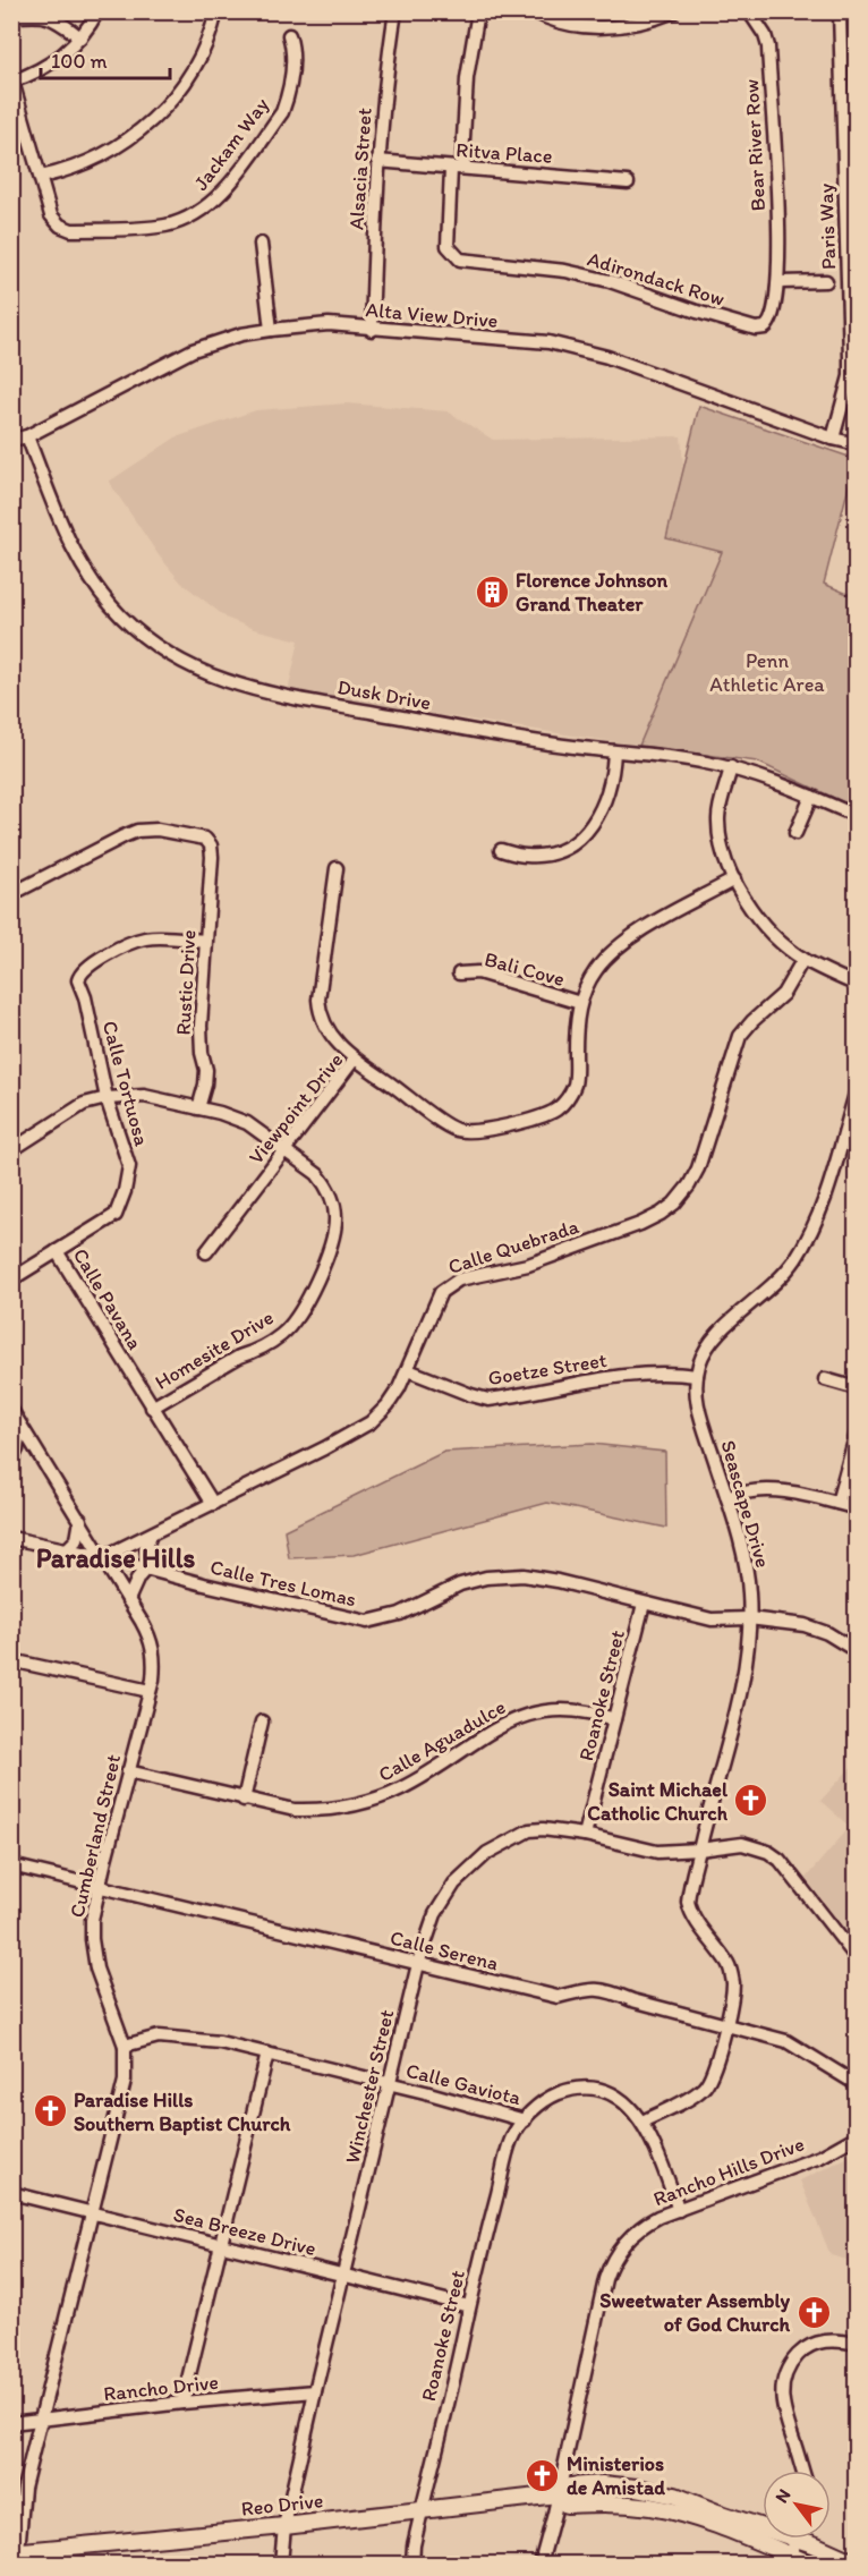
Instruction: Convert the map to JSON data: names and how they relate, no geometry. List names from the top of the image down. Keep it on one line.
{"streets":{"main road":["Reo Drive"],"street":["Jackam Way","Bear River Row","Ritva Place","Alsacia Street","Paris Way","Adirondack Row","Alta View Drive","Dusk Drive","Bali Cove","Rustic Drive","Calle Tortuosa","Viewpoint Drive","Calle Quebrada","Calle Pavana","Homesite Drive","Goetze Street","Seascape Drive","Calle Tres Lomas","Roanoke Street","Calle Aguadulce","Cumberland Street","Calle Serena","Calle Gaviota","Winchester Street","Rancho Hills Drive","Sea Breeze Drive","Rancho Drive"]},"crossings":[["Bear River Row","Adirondack Row"],["Ritva Place","Alsacia Street"],["Ritva Place","Adirondack Row"],["Alsacia Street","Alta View Drive"],["Paris Way","Alta View Drive"],["Alta View Drive","Dusk Drive"],["Bali Cove","Viewpoint Drive"],["Rustic Drive","Calle Tortuosa"],["Rustic Drive","Homesite Drive"],["Calle Tortuosa","Calle Pavana"],["Calle Tortuosa","Homesite Drive"],["Viewpoint Drive","Homesite Drive"],["Calle Quebrada","Calle Pavana"],["Calle Quebrada","Goetze Street"],["Calle Quebrada","Calle Tres Lomas"],["Calle Quebrada","Cumberland Street"],["Calle Pavana","Homesite Drive"],["Goetze Street","Seascape Drive"],["Seascape Drive","Calle Tres Lomas"],["Seascape Drive","Calle Serena"],["Seascape Drive","Calle Gaviota"],["Seascape Drive","Winchester Street"],["Calle Tres Lomas","Roanoke Street"],["Calle Tres Lomas","Cumberland Street"],["Roanoke Street","Calle Aguadulce"],["Roanoke Street","Calle Gaviota"],["Roanoke Street","Winchester Street"],["Roanoke Street","Sea Breeze Drive"],["Roanoke Street","Reo Drive"],["Calle Aguadulce","Cumberland Street"],["Cumberland Street","Calle Serena"],["Cumberland Street","Calle Gaviota"],["Cumberland Street","Sea Breeze Drive"],["Cumberland Street","Rancho Drive"],["Cumberland Street","Reo Drive"],["Calle Serena","Winchester Street"],["Calle Gaviota","Winchester Street"],["Calle Gaviota","Rancho Hills Drive"],["Winchester Street","Sea Breeze Drive"],["Winchester Street","Rancho Drive"],["Winchester Street","Reo Drive"],["Rancho Hills Drive","Reo Drive"]],"districts":["Paradise Hills"],"parks":["Penn Athletic Area"],"places":{"building":["Florence Johnson Grand Theater"],"church":["Saint Michael Catholic Church","Paradise Hills Southern Baptist Church","Sweetwater Assembly of God Church","Ministerios de Amistad"]},"scale_bar":"100 m","north":"top left"}
